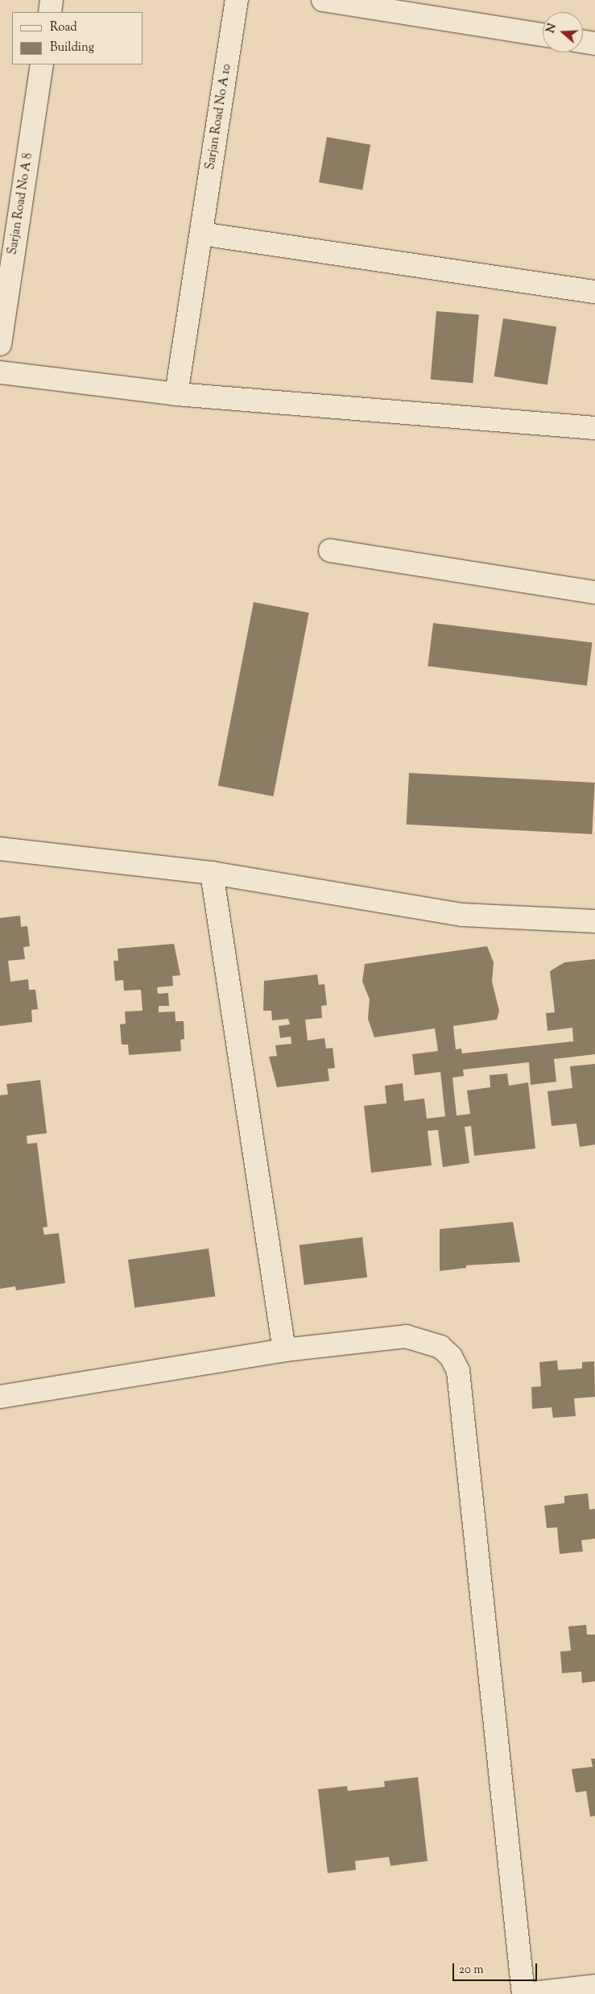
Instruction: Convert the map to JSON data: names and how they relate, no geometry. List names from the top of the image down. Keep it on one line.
{"streets":{"street":["Sarjan Road No A 10","Sarjan Road No A 8"]},"legend":["Road","Building"],"scale_bar":"20 m","north":"left"}
